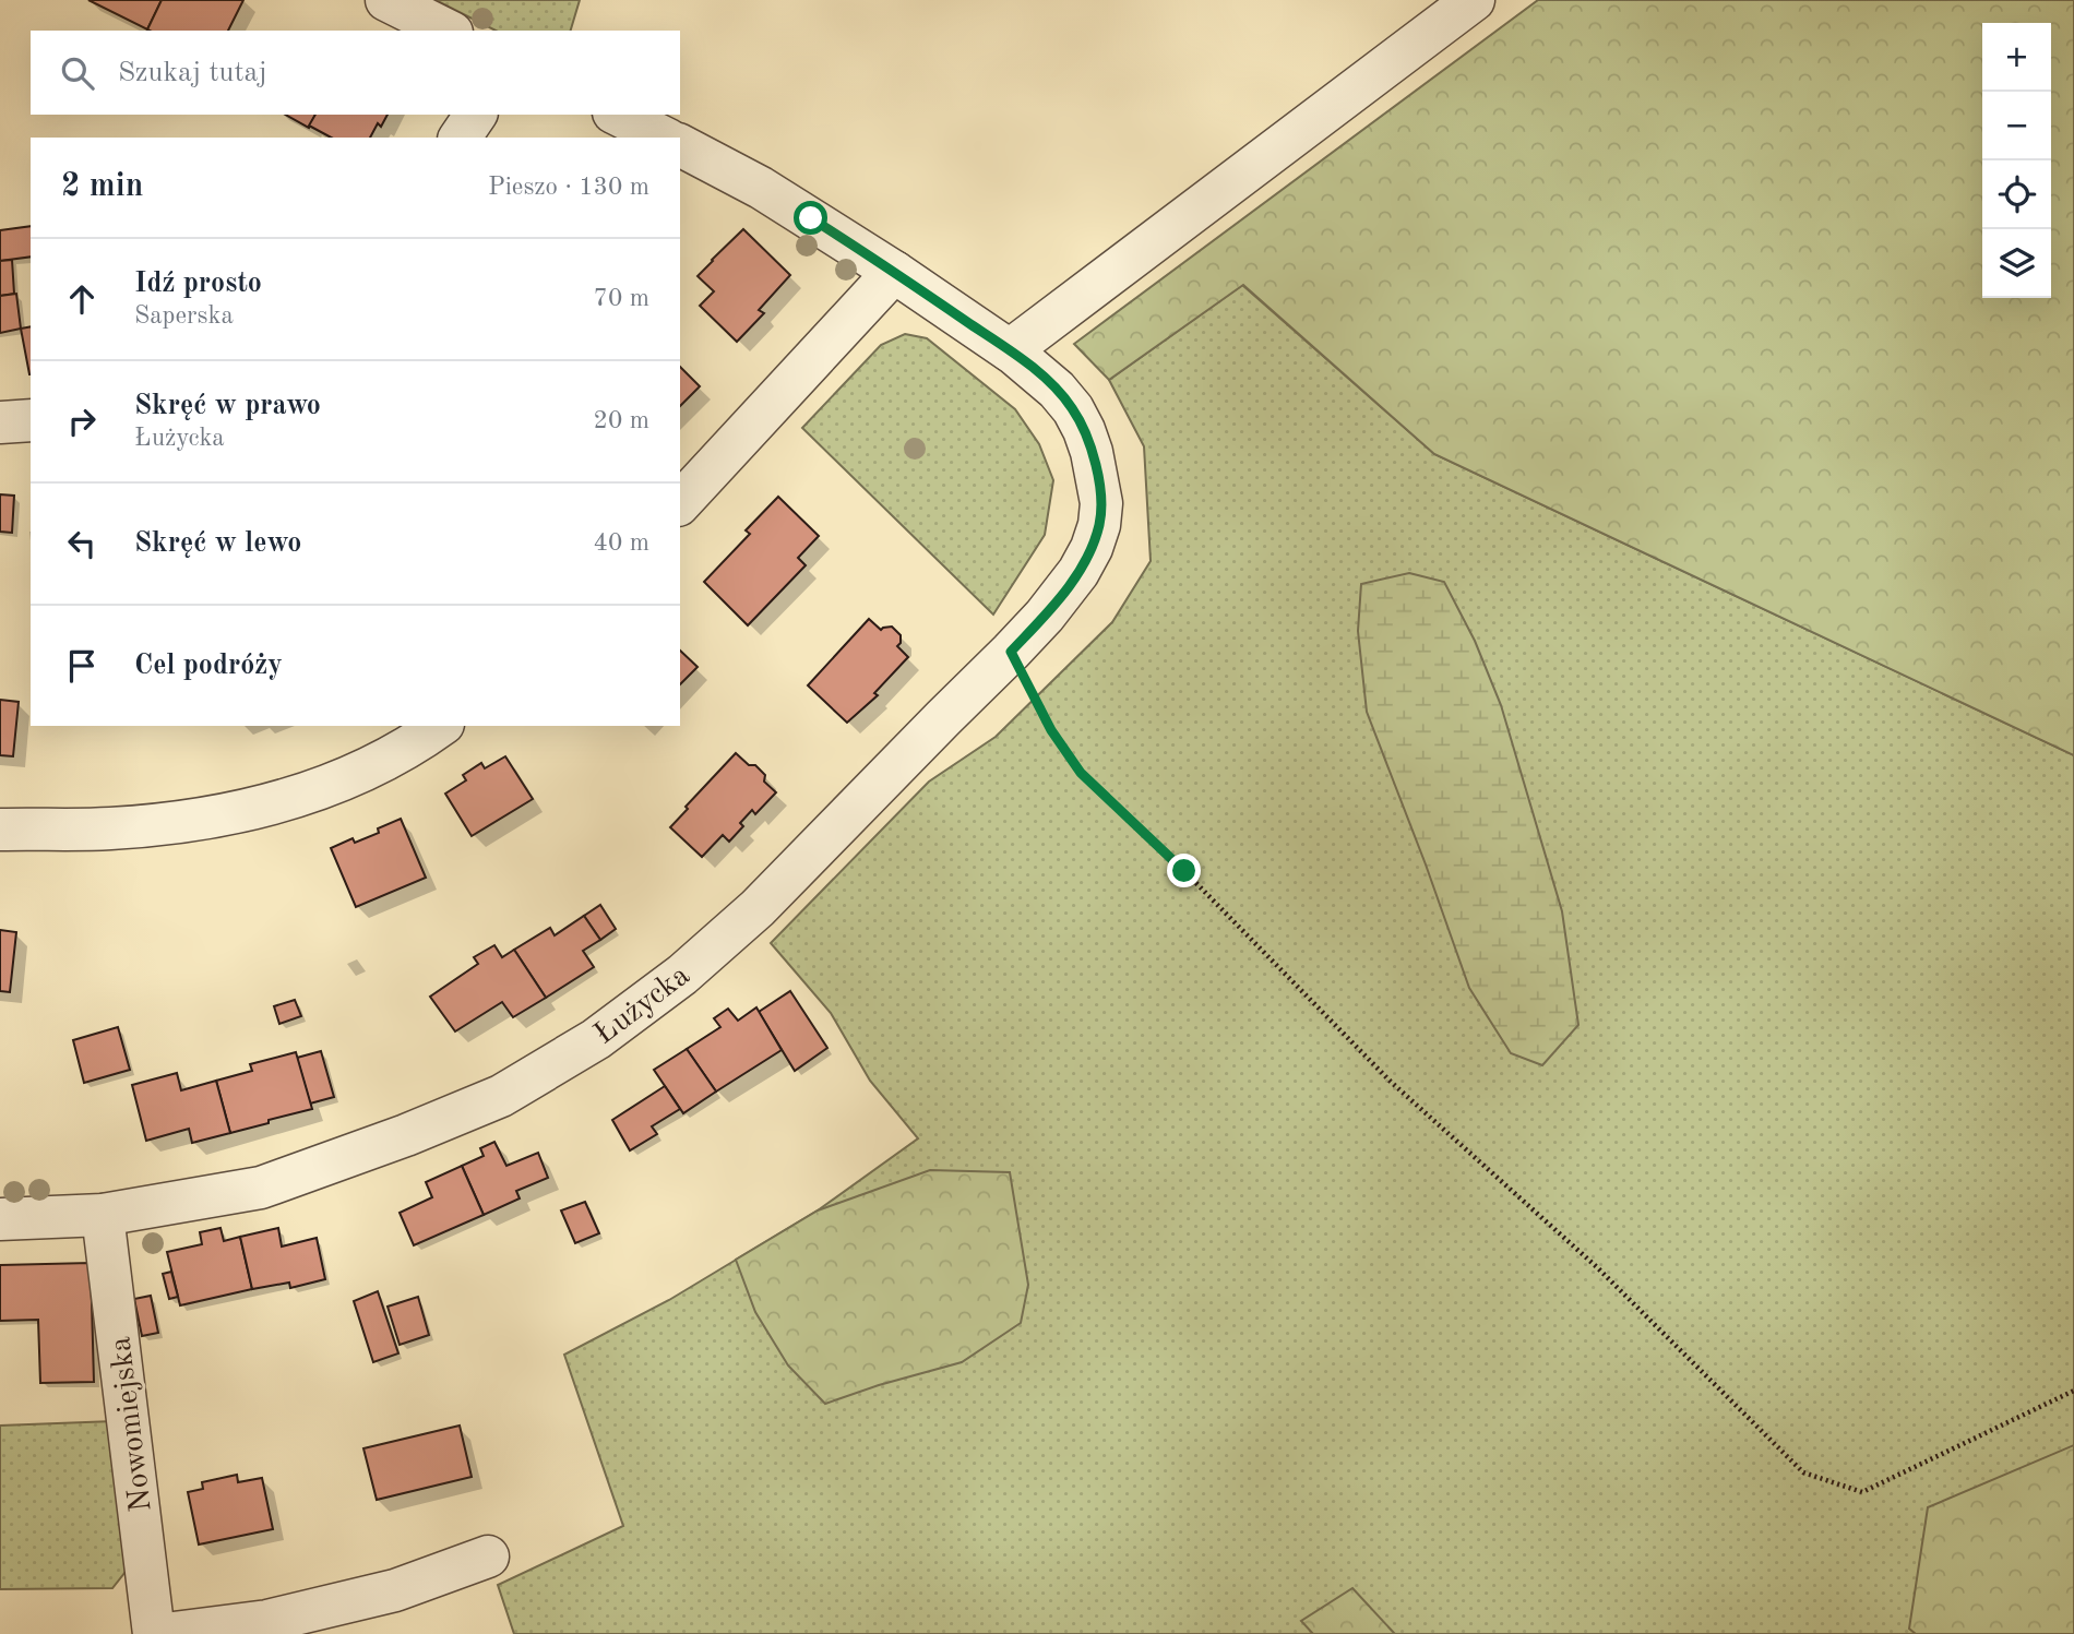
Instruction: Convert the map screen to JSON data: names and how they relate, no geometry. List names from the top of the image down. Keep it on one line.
{"streets":{"street":["Łużycka","Nowomiejska"]},"crossings":[["Łużycka","Nowomiejska"]],"page":{"map_buttons":["+","−"],"search":"Szukaj tutaj","heading":["2 min","Pieszo · 130 m"],"list":[["Idź prosto","Saperska","70 m"],["Skręć w prawo","Łużycka","20 m"],["Skręć w lewo","40 m"],"Cel podróży"]}}
